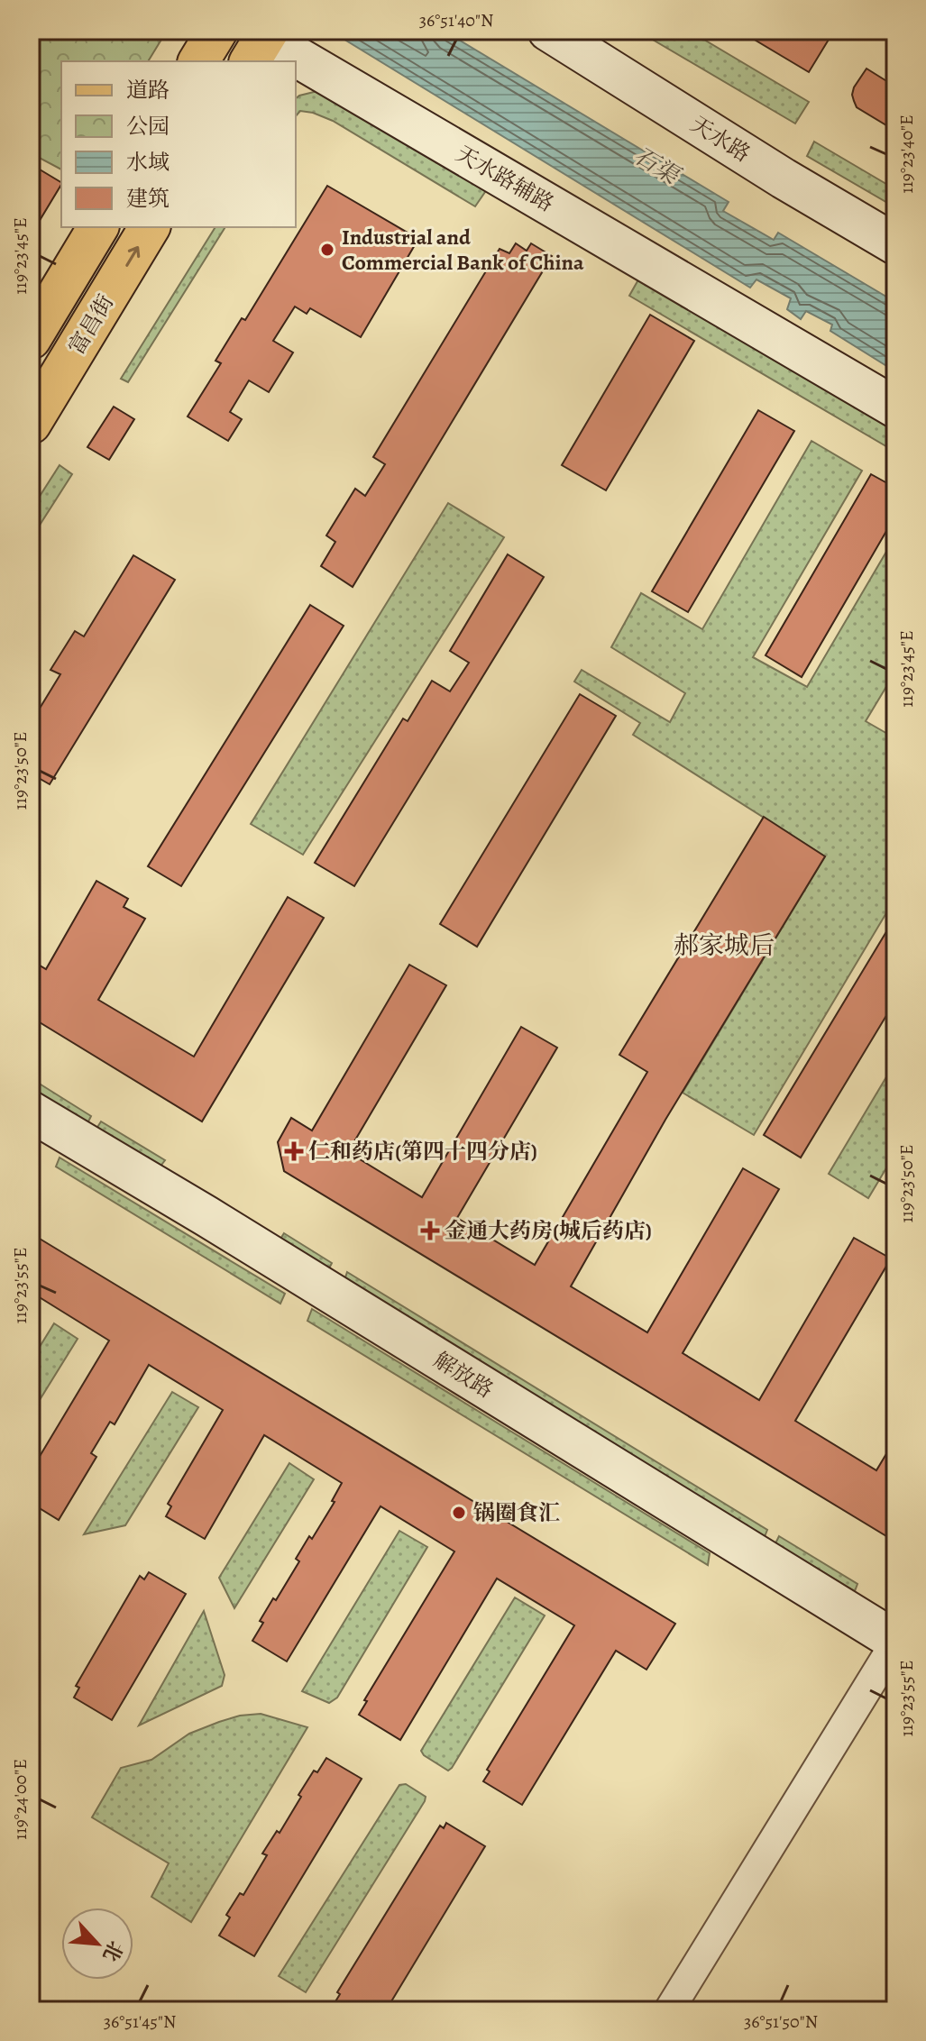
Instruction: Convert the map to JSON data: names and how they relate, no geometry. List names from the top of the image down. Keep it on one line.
{"streets":{"main road":["富昌街"],"street":["天水路","天水路辅路","解放路"]},"districts":["郝家城后"],"water":["石渠"],"places":{"other":["Industrial and Commercial Bank of China","锅圈食汇"],"health":["仁和药店(第四十四分店)","金通大药房(城后药店)"]},"legend":["道路","公园","水域","建筑"],"north":"bottom right","coordinates":["36°51'40\"N","119°23'40\"E","119°23'45\"E","119°23'50\"E","119°23'55\"E","119°24'00\"E","36°51'45\"N","36°51'50\"N"]}
